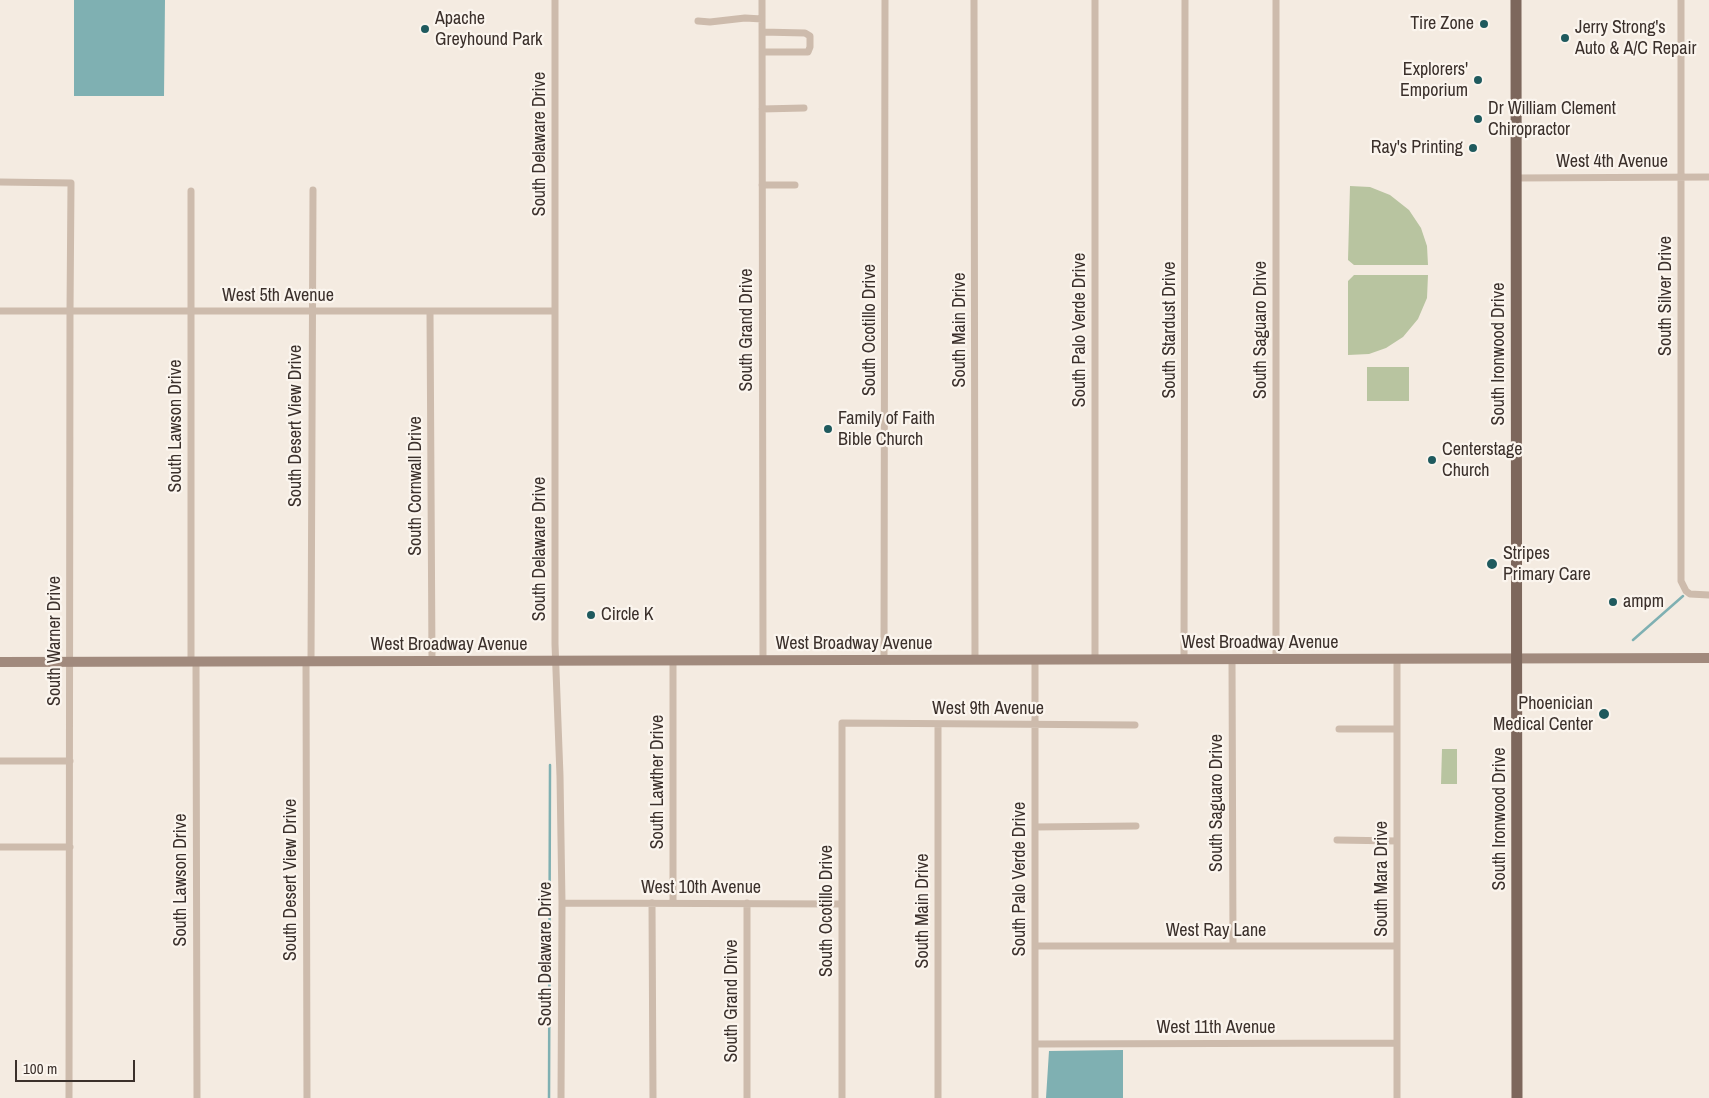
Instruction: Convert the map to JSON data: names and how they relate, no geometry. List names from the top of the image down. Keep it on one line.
{"streets":{"main road":["South Ironwood Drive","West Broadway Avenue"],"street":["South Delaware Drive","West 4th Avenue","West 5th Avenue","South Silver Drive","South Grand Drive","South Ocotillo Drive","South Main Drive","South Palo Verde Drive","South Stardust Drive","South Saguaro Drive","South Lawson Drive","South Desert View Drive","South Cornwall Drive","South Warner Drive","West 9th Avenue","South Lawther Drive","South Mara Drive","West 10th Avenue","West Ray Lane","West 11th Avenue"]},"crossings":[["South Delaware Drive","West 5th Avenue"],["South Delaware Drive","West Broadway Avenue"],["South Delaware Drive","West 10th Avenue"],["West 4th Avenue","South Silver Drive"],["West 4th Avenue","South Ironwood Drive"],["West 5th Avenue","South Lawson Drive"],["West 5th Avenue","South Desert View Drive"],["West 5th Avenue","South Cornwall Drive"],["West 5th Avenue","South Warner Drive"],["South Grand Drive","West Broadway Avenue"],["South Grand Drive","West 10th Avenue"],["South Ocotillo Drive","West Broadway Avenue"],["South Ocotillo Drive","West 9th Avenue"],["South Ocotillo Drive","West 10th Avenue"],["South Main Drive","West Broadway Avenue"],["South Main Drive","West 9th Avenue"],["South Palo Verde Drive","West Broadway Avenue"],["South Palo Verde Drive","West 9th Avenue"],["South Palo Verde Drive","West Ray Lane"],["South Palo Verde Drive","West 11th Avenue"],["South Stardust Drive","West Broadway Avenue"],["South Saguaro Drive","West Broadway Avenue"],["South Saguaro Drive","West Ray Lane"],["South Ironwood Drive","West Broadway Avenue"],["South Lawson Drive","West Broadway Avenue"],["South Desert View Drive","West Broadway Avenue"],["South Cornwall Drive","West Broadway Avenue"],["South Warner Drive","West Broadway Avenue"],["West Broadway Avenue","South Lawther Drive"],["West Broadway Avenue","South Mara Drive"],["South Lawther Drive","West 10th Avenue"],["South Mara Drive","West Ray Lane"],["South Mara Drive","West 11th Avenue"]],"places":["Tire Zone","Apache Greyhound Park","Jerry Strong's Auto & A/C Repair","Explorers' Emporium","Dr William Clement Chiropractor","Ray's Printing","Family of Faith Bible Church","Centerstage Church","Stripes Primary Care","ampm","Circle K","Phoenician Medical Center"],"scale_bar":"100 m"}
